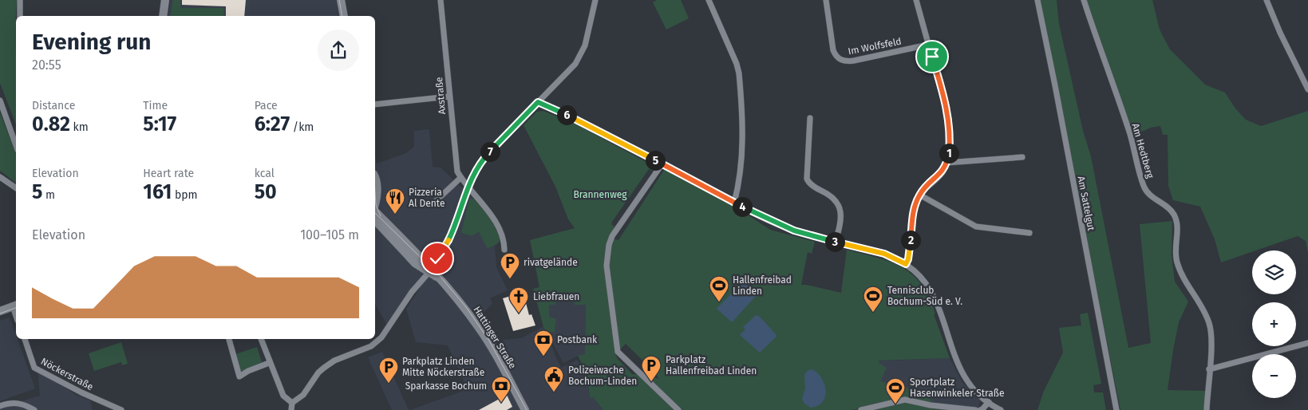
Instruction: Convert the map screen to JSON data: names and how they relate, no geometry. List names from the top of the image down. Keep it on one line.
{"streets":{"street":["Im Wolfsfeld","Axstraße","Am Hedtberg","Am Sattelgut","Hattinger Straße","Nöckerstraße"]},"parks":["Brannenweg"],"places":{"restaurant":["Pizzeria Al Dente"],"parking":["rivatgelände","Parkplatz Hallenfreibad Linden","Parkplatz Linden Mitte Nöckerstraße"],"sports":["Hallenfreibad Linden","Tennisclub Bochum-Süd e. V.","Sportplatz Hasenwinkeler Straße"],"church":["Liebfrauen"],"bank":["Postbank","Sparkasse Bochum"],"public building":["Polizeiwache Bochum-Linden"]},"page":{"heading":["Evening run","20:55"],"stats":[["Distance","0.82 km"],["Time","5:17"],["Pace","6:27 /km"],["Elevation","5 m"],["Heart rate","161 bpm"],["kcal","50"]],"pins":["6","7","1","5","4","2","3"],"chart":["Elevation","100–105 m"],"map_buttons":["+","−"]}}
